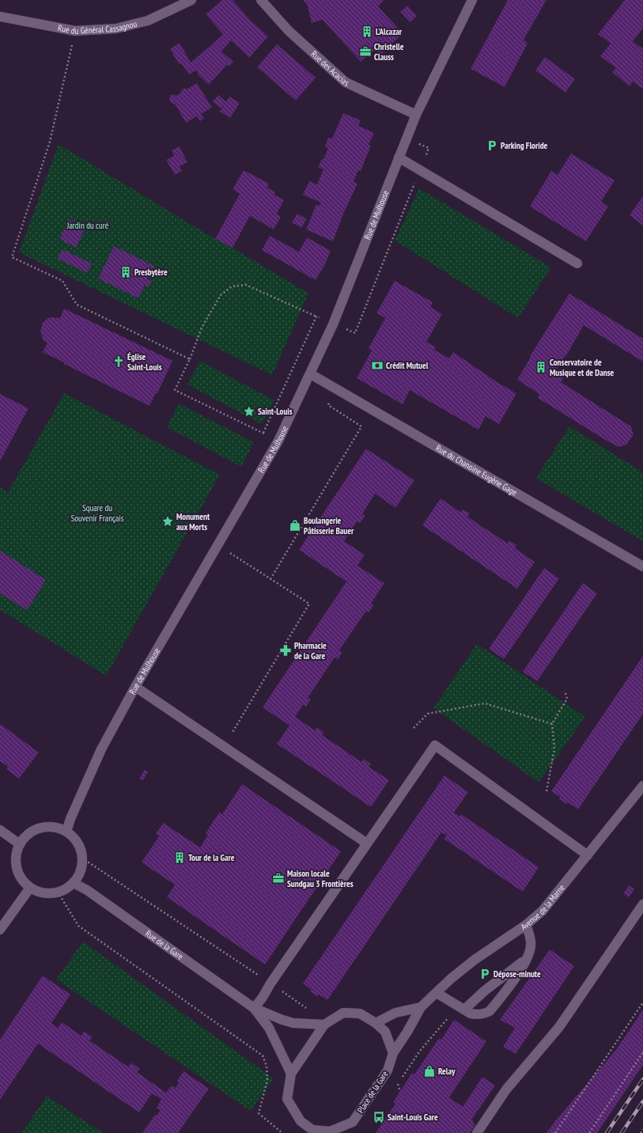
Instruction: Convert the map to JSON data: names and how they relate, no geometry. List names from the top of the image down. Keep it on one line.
{"streets":{"main road":["Rue du Général Cassagnou","Rue des Acacias","Rue de Mulhouse","Rue du Chanoine Eugène Gage","Avenue de la Marne","Rue de la Gare","Place de la Gare"]},"crossings":[["Rue des Acacias","Rue de Mulhouse"],["Rue de Mulhouse","Rue du Chanoine Eugène Gage"],["Rue de Mulhouse","Rue de la Gare"],["Avenue de la Marne","Rue de la Gare"],["Avenue de la Marne","Place de la Gare"],["Rue de la Gare","Place de la Gare"]],"parks":["Jardin du curé","Square du Souvenir Français"],"places":{"building":["L'Alcazar","Presbytère","Conservatoire de Musique et de Danse","Tour de la Gare"],"office":["Christelle Clauss","Maison locale Sundgau 3 Frontières"],"parking":["Parking Floride","Dépose-minute"],"church":["Église Saint-Louis"],"bank":["Crédit Mutuel"],"place":["Saint-Louis","Monument aux Morts"],"shop":["Boulangerie Pâtisserie Bauer","Relay"],"pharmacy":["Pharmacie de la Gare"],"bus stop":["Saint-Louis Gare"]}}
